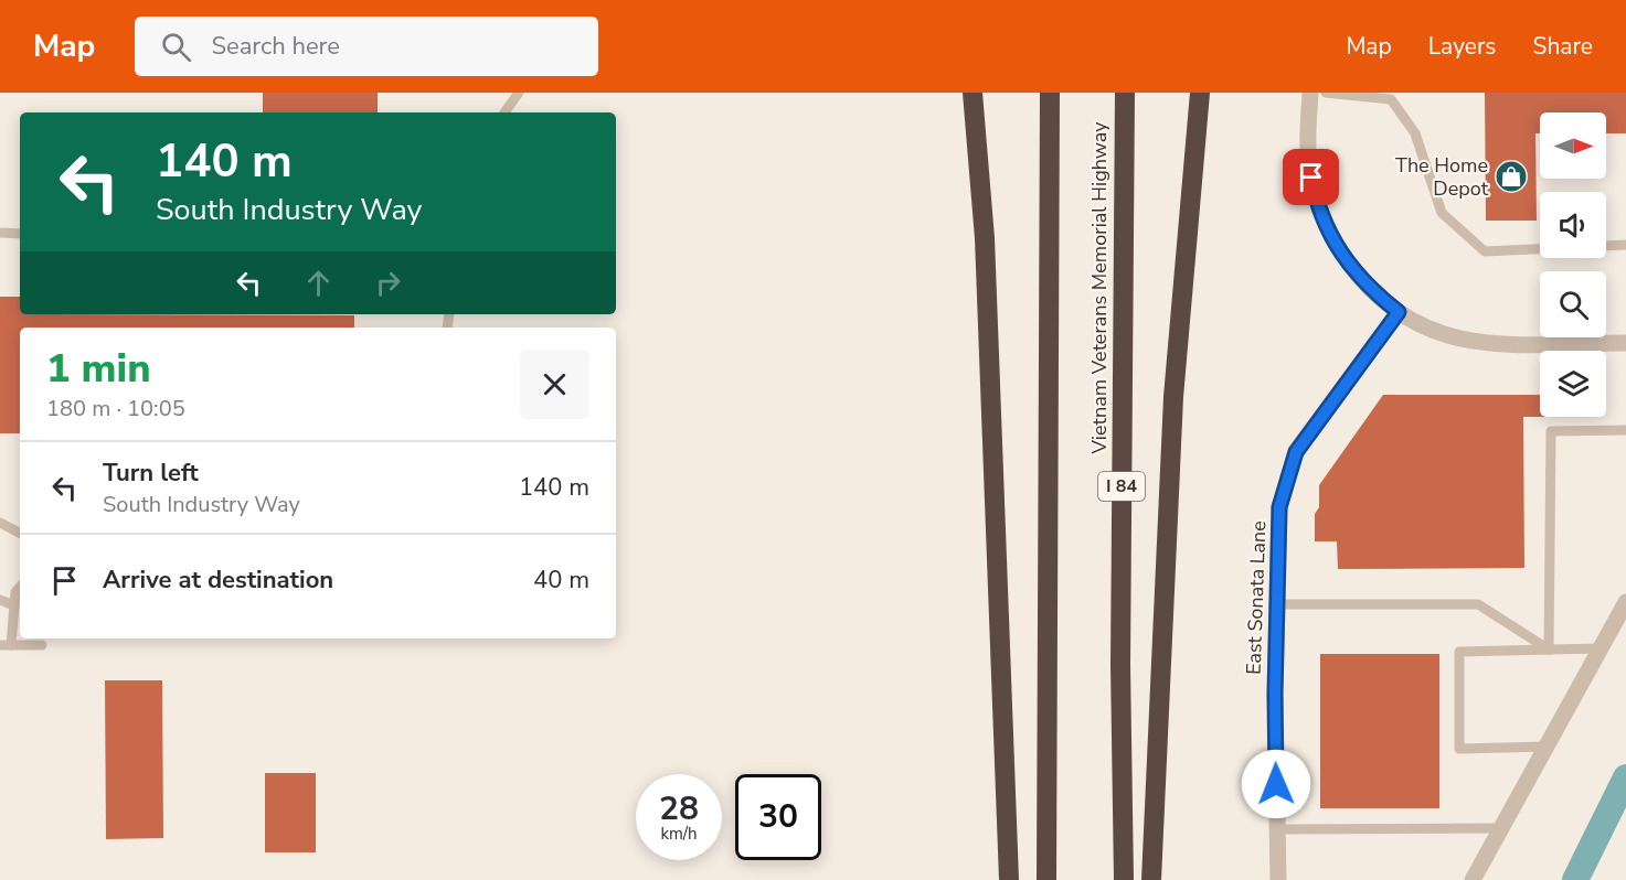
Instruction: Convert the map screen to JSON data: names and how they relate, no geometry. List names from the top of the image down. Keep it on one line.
{"streets":{"highway":["Vietnam Veterans Memorial Highway","I 84"],"street":["East Sonata Lane"]},"places":{"shop":["The Home Depot"]},"north":"right","page":{"header":"Map","search":"Search here","nav":["Map","Layers","Share"],"turn":["140 m","South Industry Way"],"heading":["1 min","180 m · 10:05"],"list":[{"name":"Turn left","note":"South Industry Way","value":"140 m"},{"name":"Arrive at destination","value":"40 m"}],"speed":"28 km/h","limit":"30"}}
